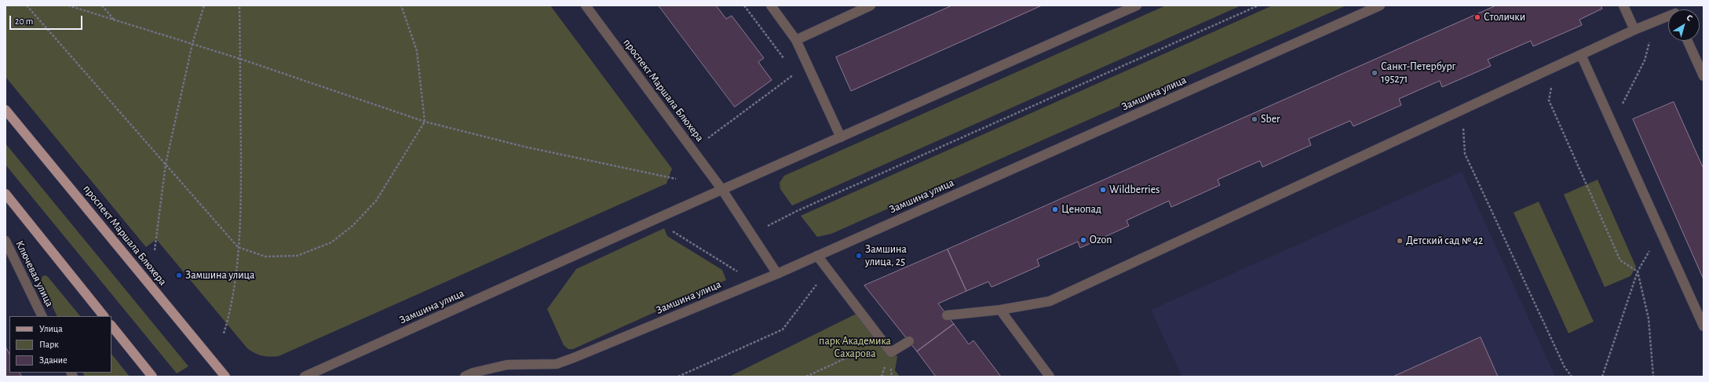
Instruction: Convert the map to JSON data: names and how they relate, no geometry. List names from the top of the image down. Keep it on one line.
{"streets":{"main road":["проспект Маршала Блюхера"],"street":["Замшина улица","Ключевая улица"]},"crossings":[["проспект Маршала Блюхера","Замшина улица"]],"parks":["парк Академика Сахарова"],"places":["Столички","Санкт-Петербург 195271","Sber","Wildberries","Ценопад","Ozon","Детский сад № 42","Замшина улица, 25","Замшина улица"],"legend":["Улица","Парк","Здание"],"scale_bar":"20 m","north":"top right"}
